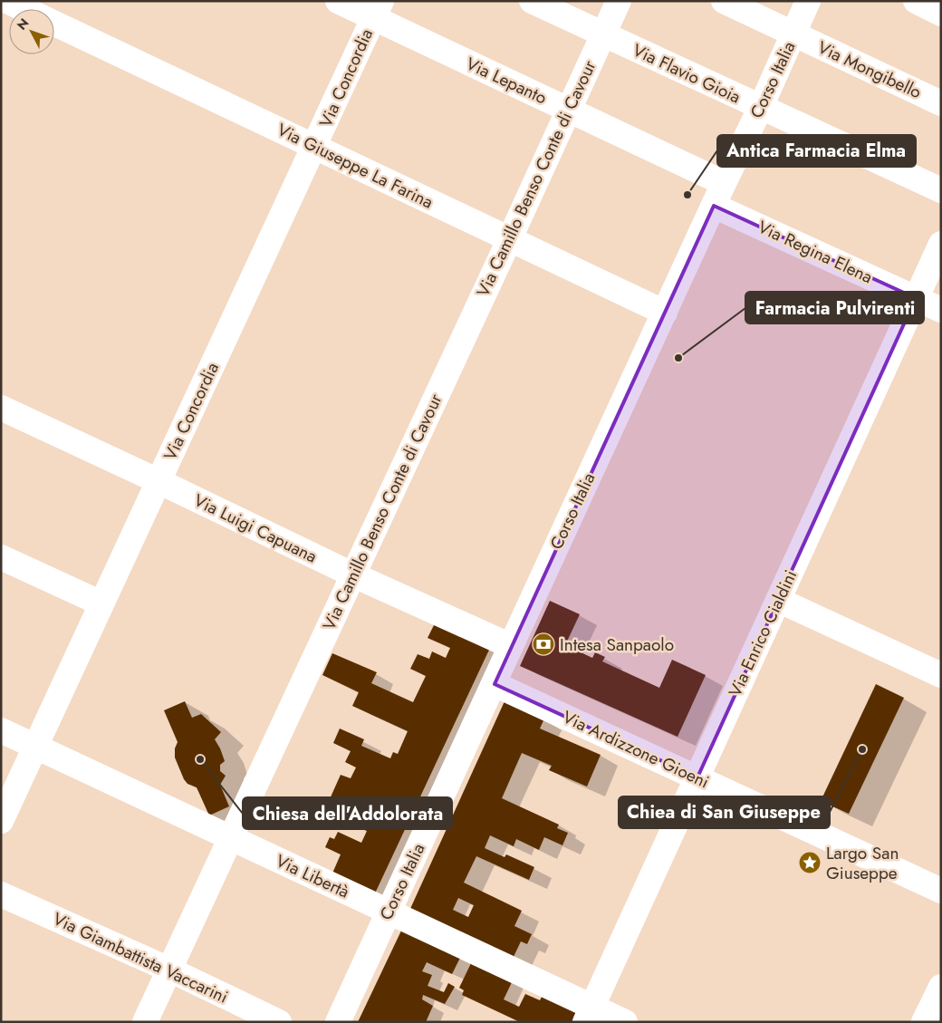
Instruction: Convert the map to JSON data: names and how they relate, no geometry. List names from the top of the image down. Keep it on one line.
{"streets":{"street":["Via Mongibello","Via Flavio Gioia","Via Concordia","Corso Italia","Via Lepanto","Via Giuseppe La Farina","Via Camillo Benso Conte di Cavour","Via Regina Elena","Via Luigi Capuana","Via Enrico Cialdini","Via Ardizzone Gioeni","Via Libertà","Via Giambattista Vaccarini"]},"crossings":[["Via Mongibello","Corso Italia"],["Via Flavio Gioia","Corso Italia"],["Via Flavio Gioia","Via Camillo Benso Conte di Cavour"],["Via Concordia","Via Lepanto"],["Via Concordia","Via Giuseppe La Farina"],["Via Concordia","Via Luigi Capuana"],["Via Concordia","Via Libertà"],["Corso Italia","Via Lepanto"],["Corso Italia","Via Giuseppe La Farina"],["Corso Italia","Via Regina Elena"],["Corso Italia","Via Luigi Capuana"],["Corso Italia","Via Ardizzone Gioeni"],["Corso Italia","Via Libertà"],["Via Lepanto","Via Camillo Benso Conte di Cavour"],["Via Giuseppe La Farina","Via Camillo Benso Conte di Cavour"],["Via Camillo Benso Conte di Cavour","Via Luigi Capuana"],["Via Camillo Benso Conte di Cavour","Via Libertà"],["Via Camillo Benso Conte di Cavour","Via Giambattista Vaccarini"],["Via Regina Elena","Via Enrico Cialdini"],["Via Enrico Cialdini","Via Ardizzone Gioeni"],["Via Enrico Cialdini","Via Libertà"]],"places":{"other":["Antica Farmacia Elma","Farmacia Pulvirenti","Chiea di San Giuseppe","Chiesa dell'Addolorata"],"bank":["Intesa Sanpaolo"],"place":["Largo San Giuseppe"]},"north":"top left"}
